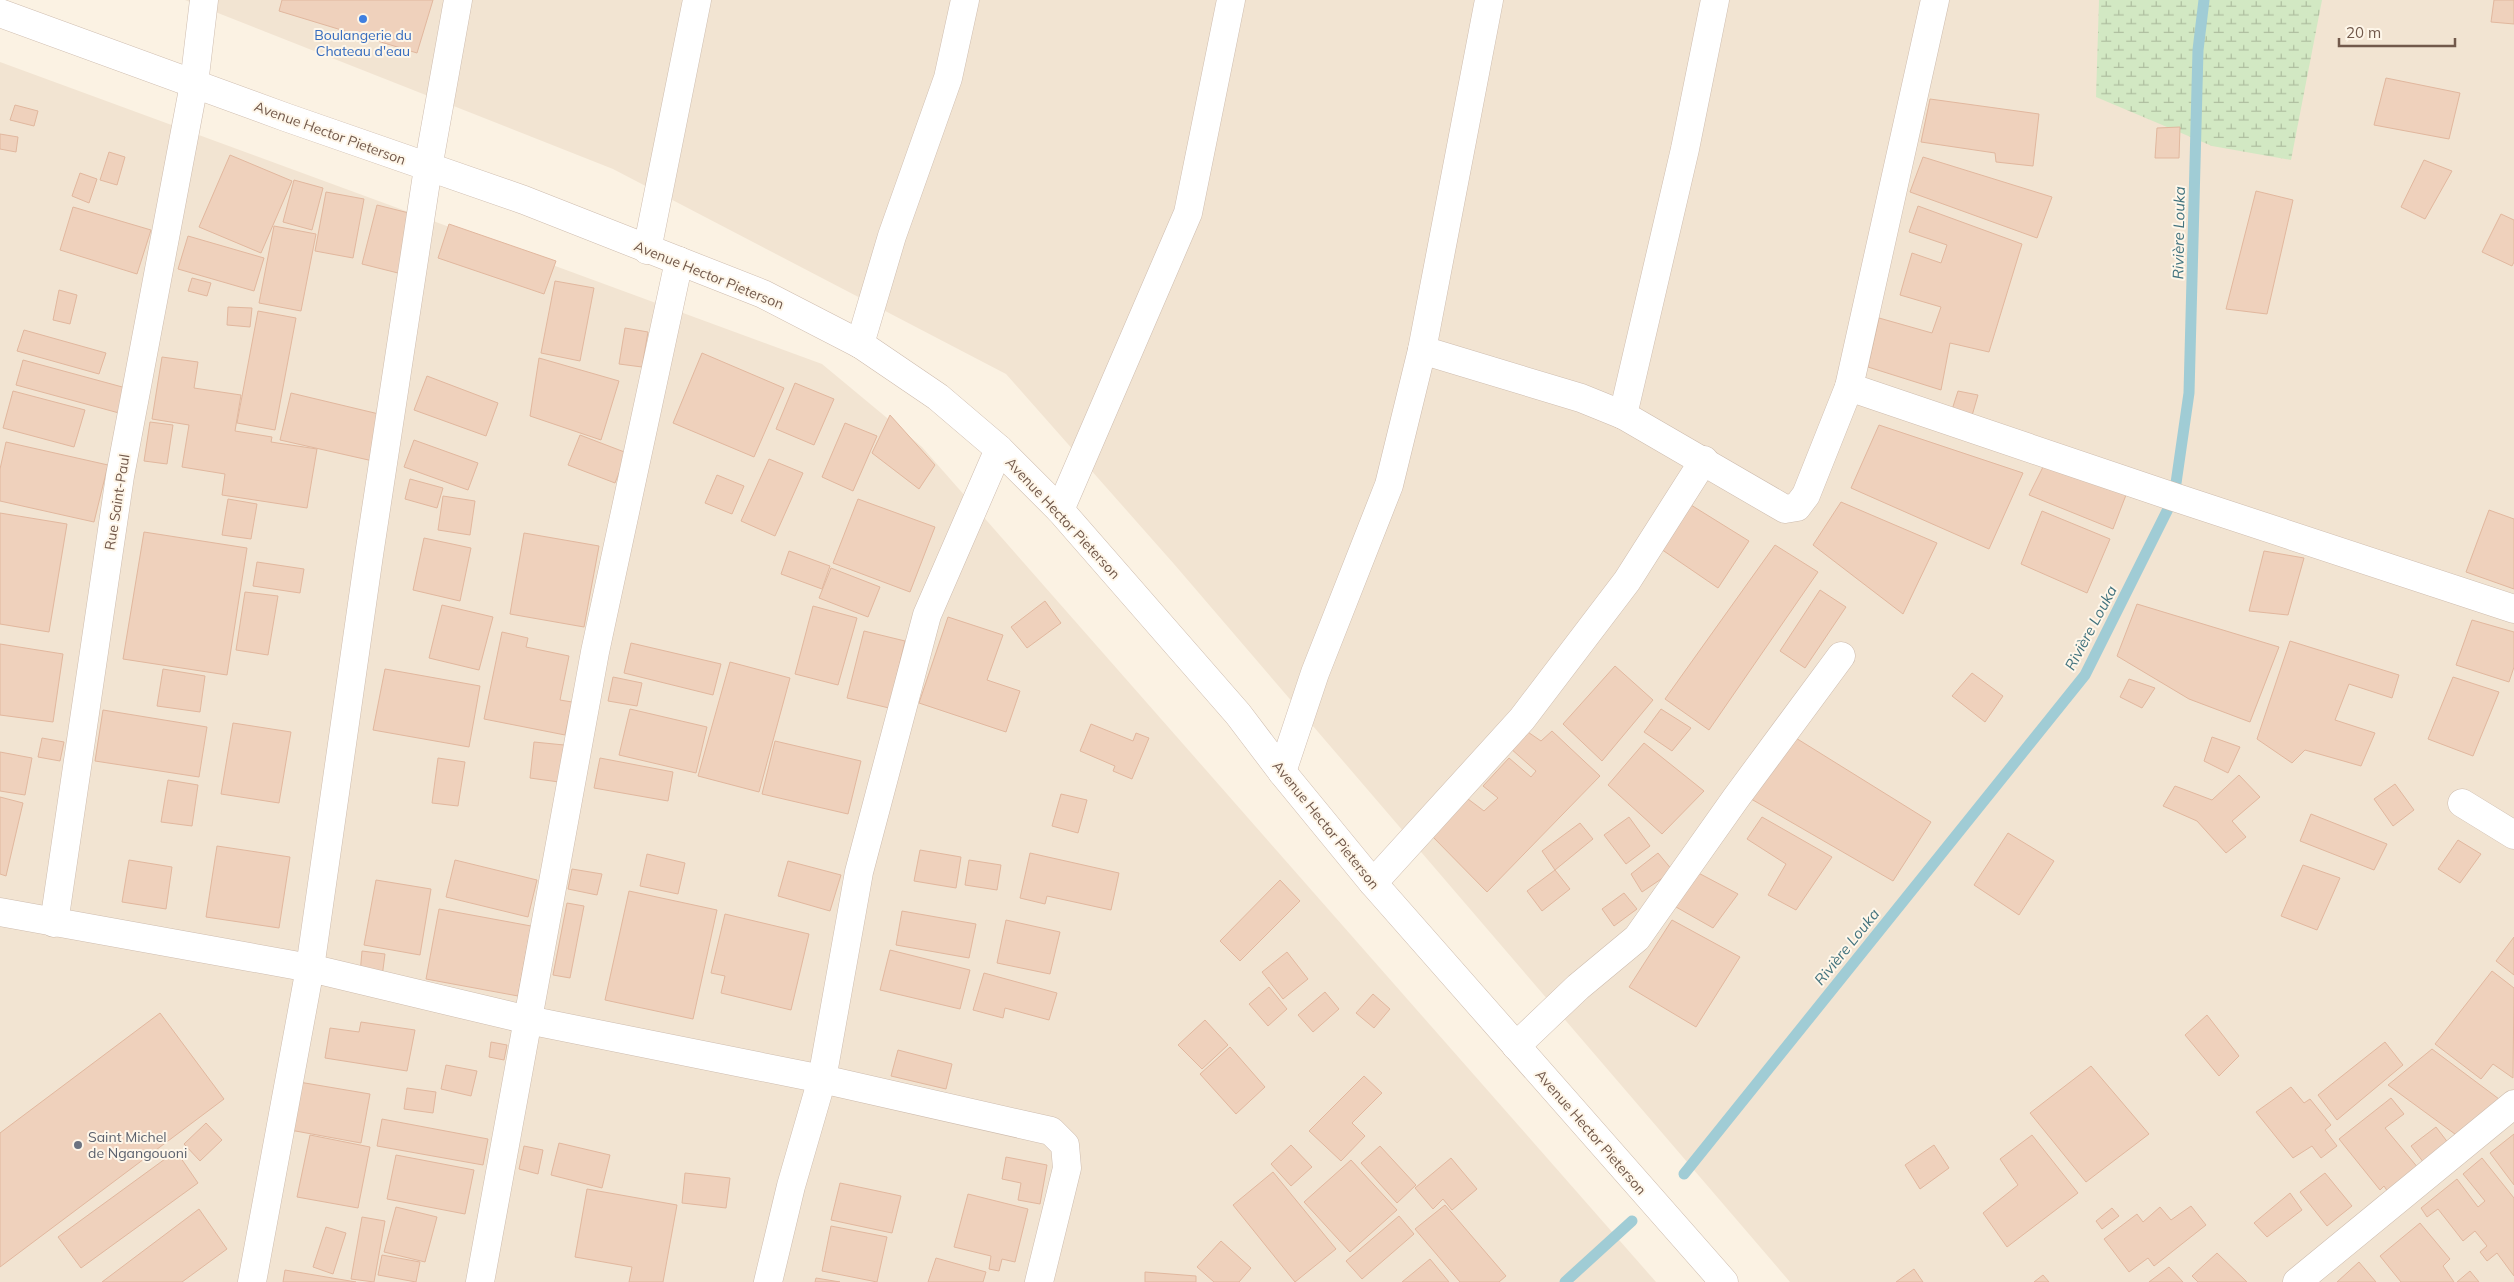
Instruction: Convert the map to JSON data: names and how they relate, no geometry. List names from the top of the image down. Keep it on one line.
{"streets":{"street":["Avenue Hector Pieterson","Rue Saint-Paul"]},"crossings":[["Avenue Hector Pieterson","Rue Saint-Paul"]],"water":["Rivière Louka"],"places":["Boulangerie du Chateau d'eau","Saint Michel de Ngangouoni"],"scale_bar":"20 m"}
